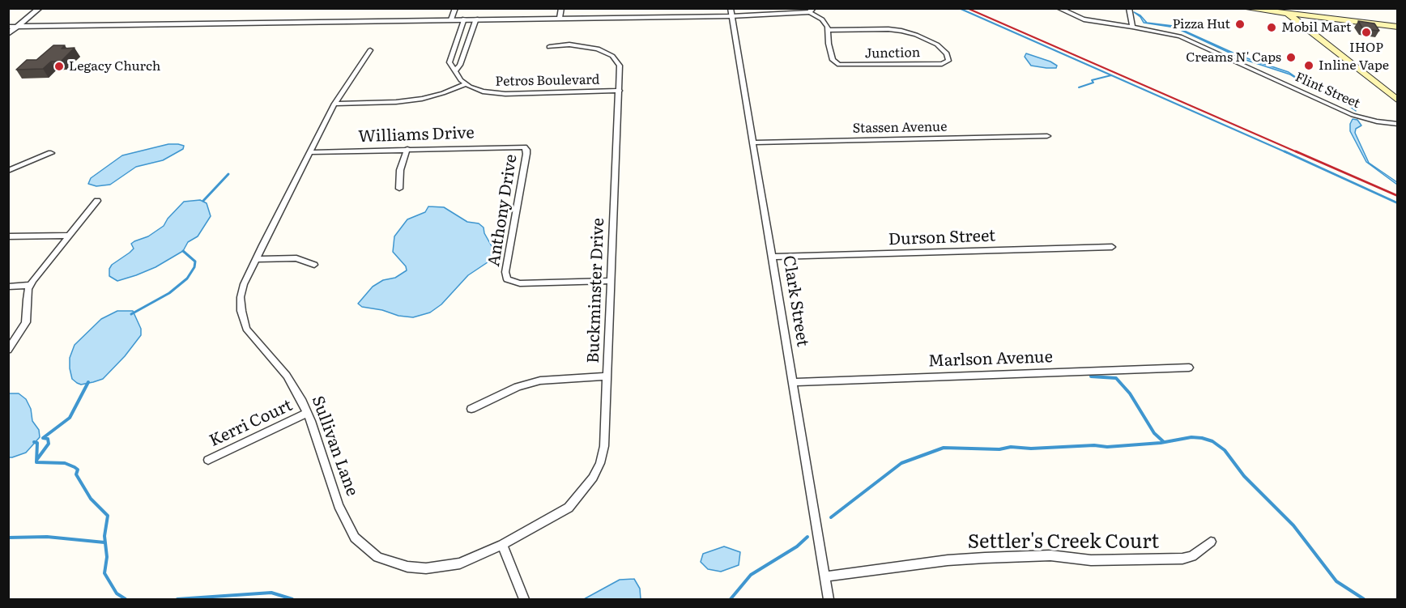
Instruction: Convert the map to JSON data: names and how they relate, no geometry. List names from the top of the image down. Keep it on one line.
{"streets":{"street":["Junction","Petros Boulevard","Flint Street","Stassen Avenue","Williams Drive","Anthony Drive","Durson Street","Buckminster Drive","Clark Street","Marlson Avenue","Kerri Court","Sullivan Lane","Settler's Creek Court"]},"crossings":[["Petros Boulevard","Buckminster Drive"],["Stassen Avenue","Clark Street"],["Williams Drive","Anthony Drive"],["Williams Drive","Sullivan Lane"],["Anthony Drive","Buckminster Drive"],["Durson Street","Clark Street"],["Buckminster Drive","Sullivan Lane"],["Clark Street","Marlson Avenue"],["Clark Street","Settler's Creek Court"],["Kerri Court","Sullivan Lane"]],"places":["Pizza Hut","Mobil Mart","IHOP","Creams N' Caps","Inline Vape","Legacy Church"]}
